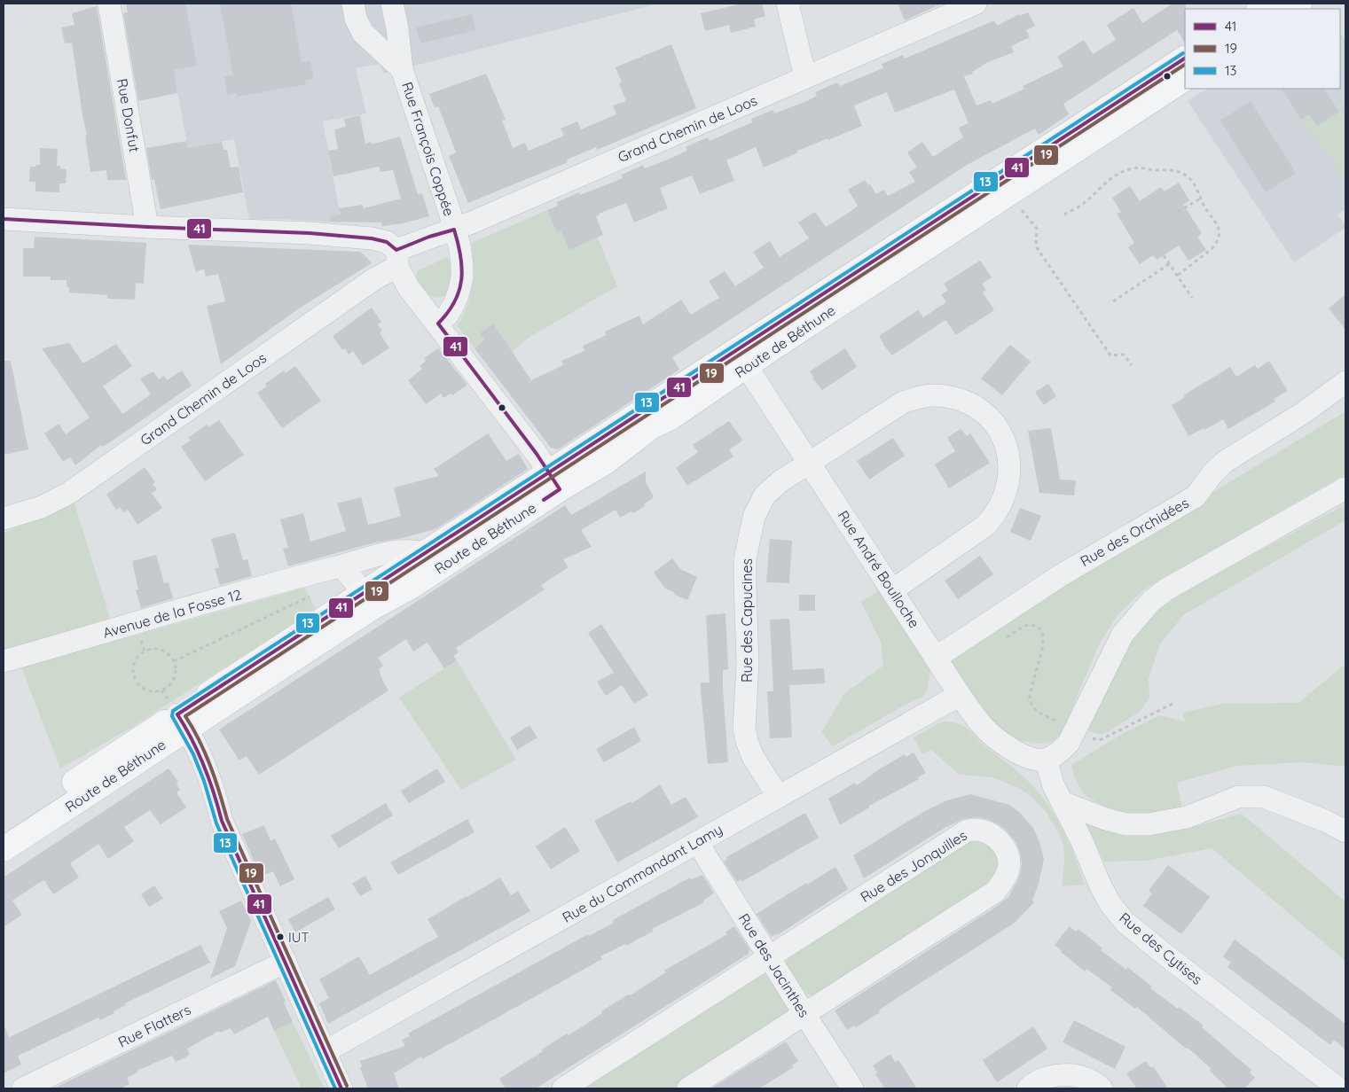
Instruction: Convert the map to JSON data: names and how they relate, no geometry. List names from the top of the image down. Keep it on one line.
{"streets":{"main road":["Route de Béthune"],"street":["Rue Donfut","Grand Chemin de Loos","Rue François Coppée","Rue des Orchidées","Rue André Boulloche","Avenue de la Fosse 12","Rue des Capucines","Rue des Jonquilles","Rue du Commandant Lamy","Rue des Cytises","Rue des Jacinthes","Rue Flatters"]},"crossings":[["Grand Chemin de Loos","Rue François Coppée"],["Route de Béthune","Rue André Boulloche"],["Route de Béthune","Avenue de la Fosse 12"],["Rue des Orchidées","Rue André Boulloche"],["Rue André Boulloche","Rue des Capucines"],["Rue André Boulloche","Rue du Commandant Lamy"],["Rue André Boulloche","Rue des Cytises"],["Rue des Capucines","Rue du Commandant Lamy"],["Rue des Jonquilles","Rue des Jacinthes"],["Rue du Commandant Lamy","Rue des Jacinthes"]],"places":["IUT"],"lines":["transit line 13","transit line 41","transit line 19"],"legend":["41","19","13"]}
